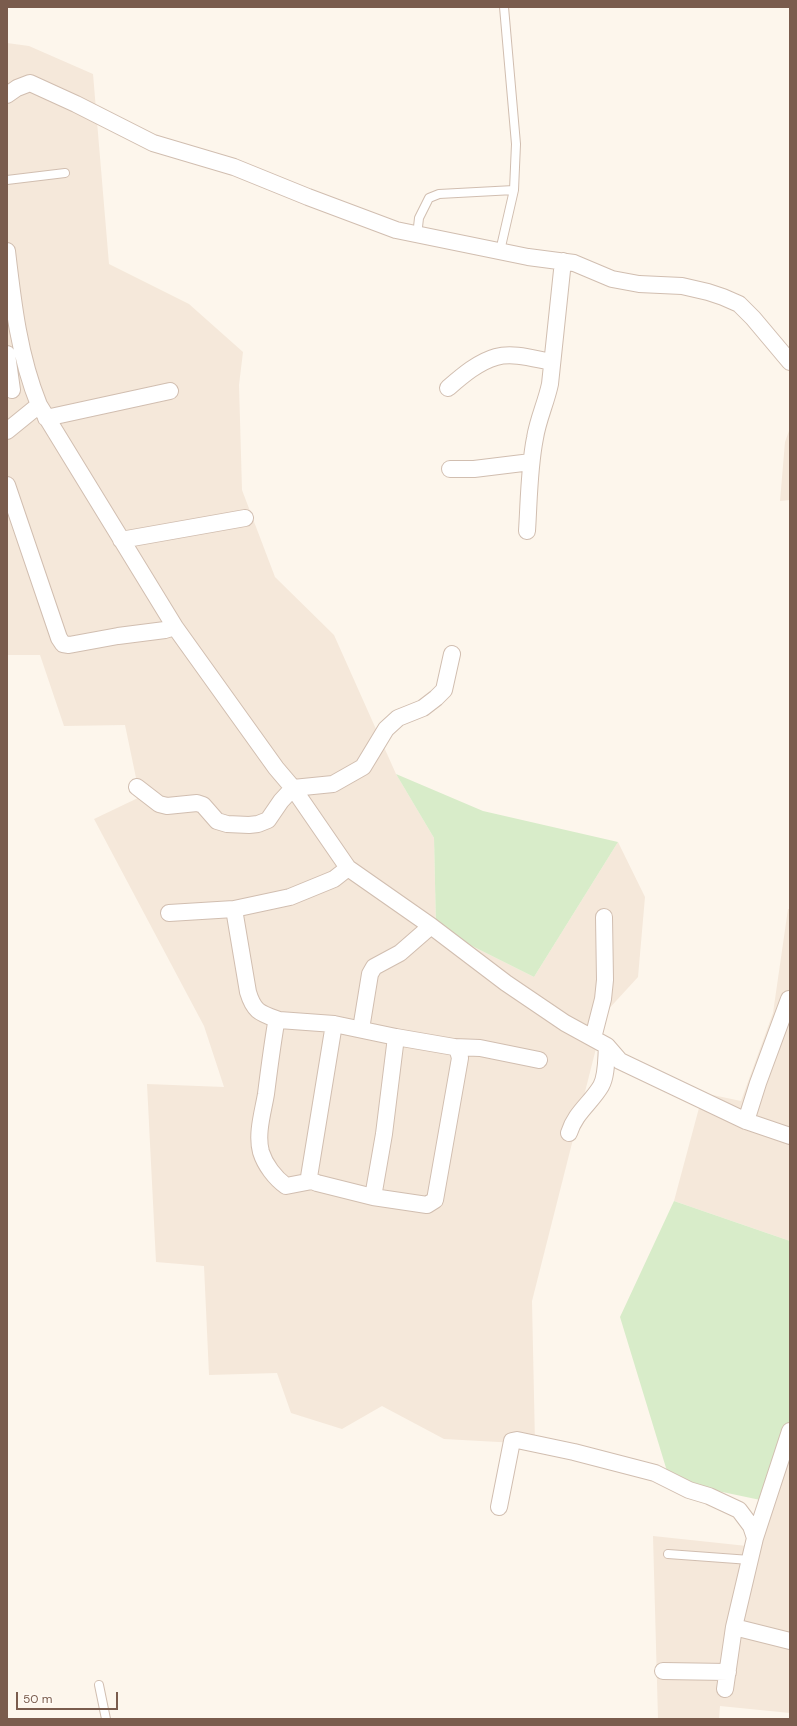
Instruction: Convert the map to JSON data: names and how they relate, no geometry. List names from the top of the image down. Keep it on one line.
{"scale_bar":"50 m"}
